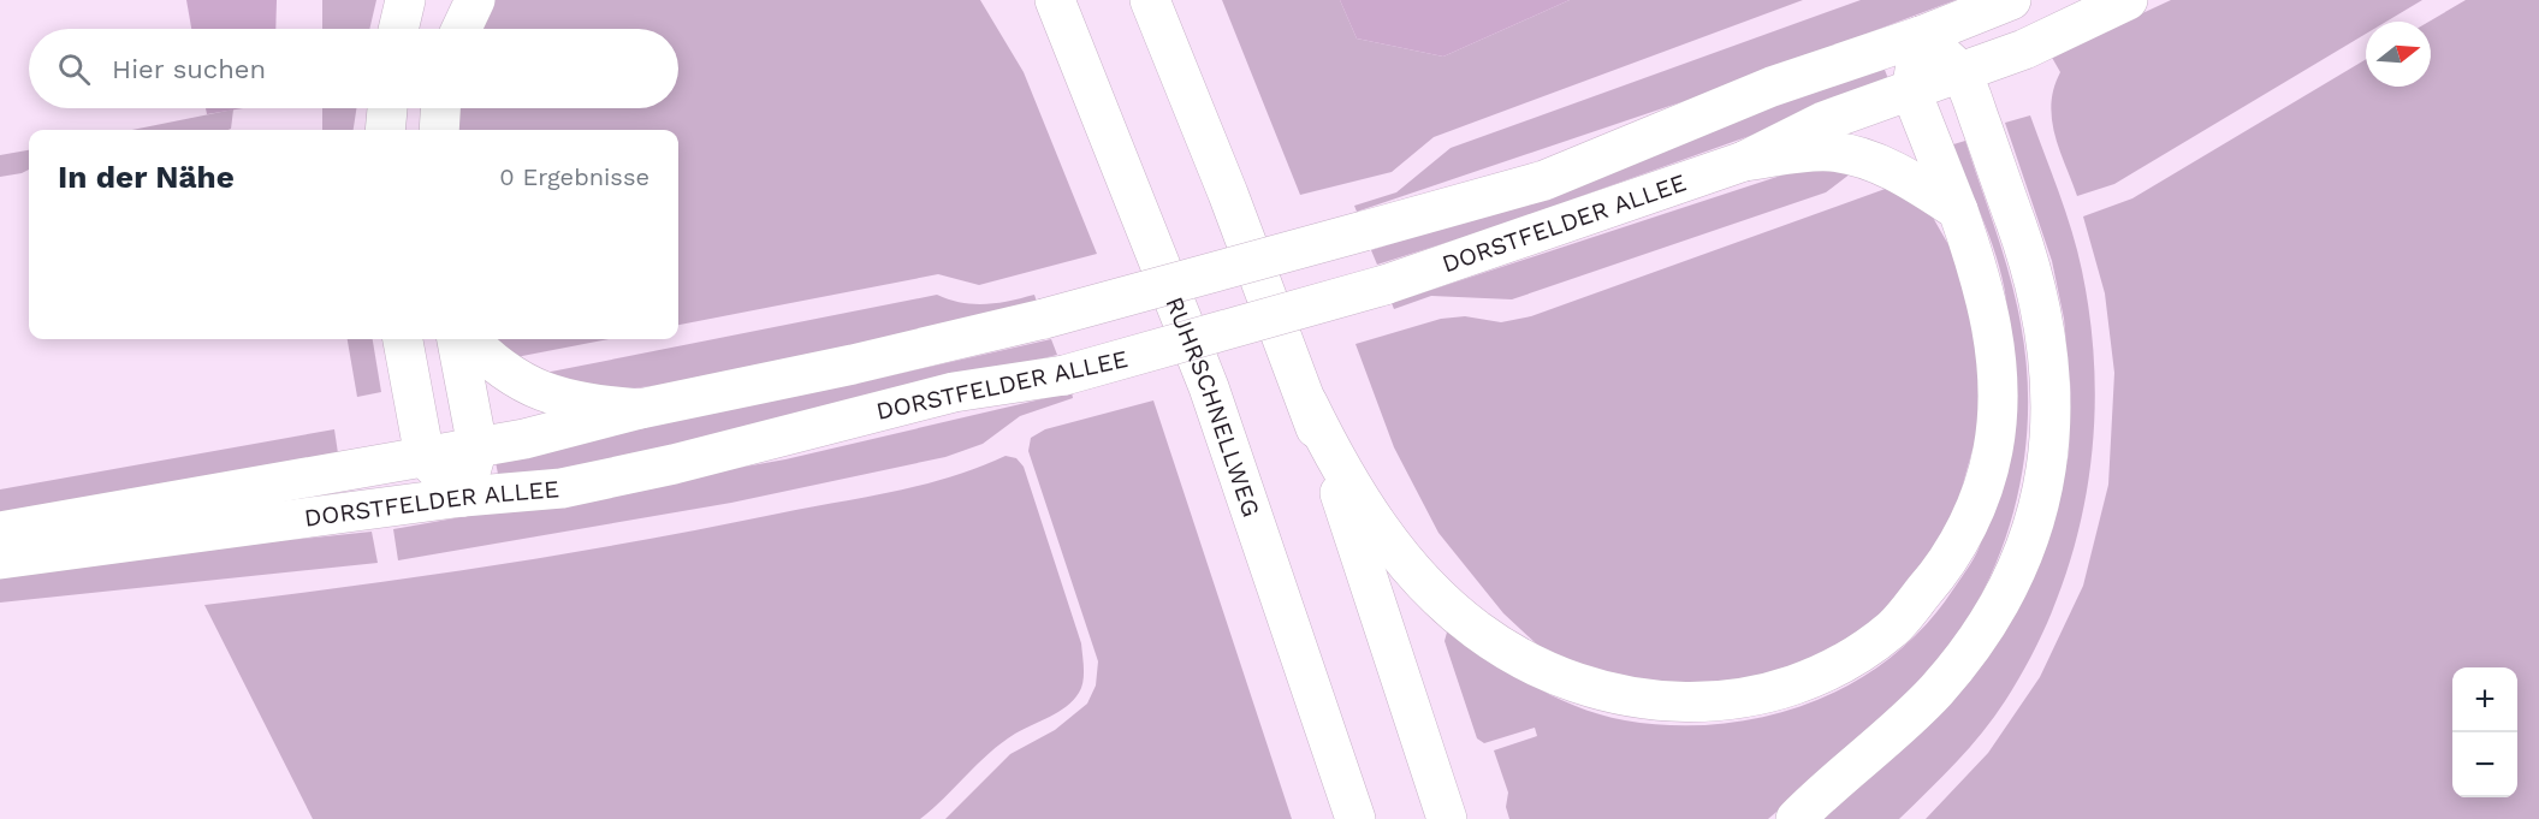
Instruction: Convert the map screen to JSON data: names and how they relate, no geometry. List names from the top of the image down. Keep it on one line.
{"streets":{"main road":["DORSTFELDER ALLEE","RUHRSCHNELLWEG"]},"north":"right","page":{"search":"Hier suchen","heading":["In der Nähe","0 Ergebnisse"],"map_buttons":["+","−"]}}
